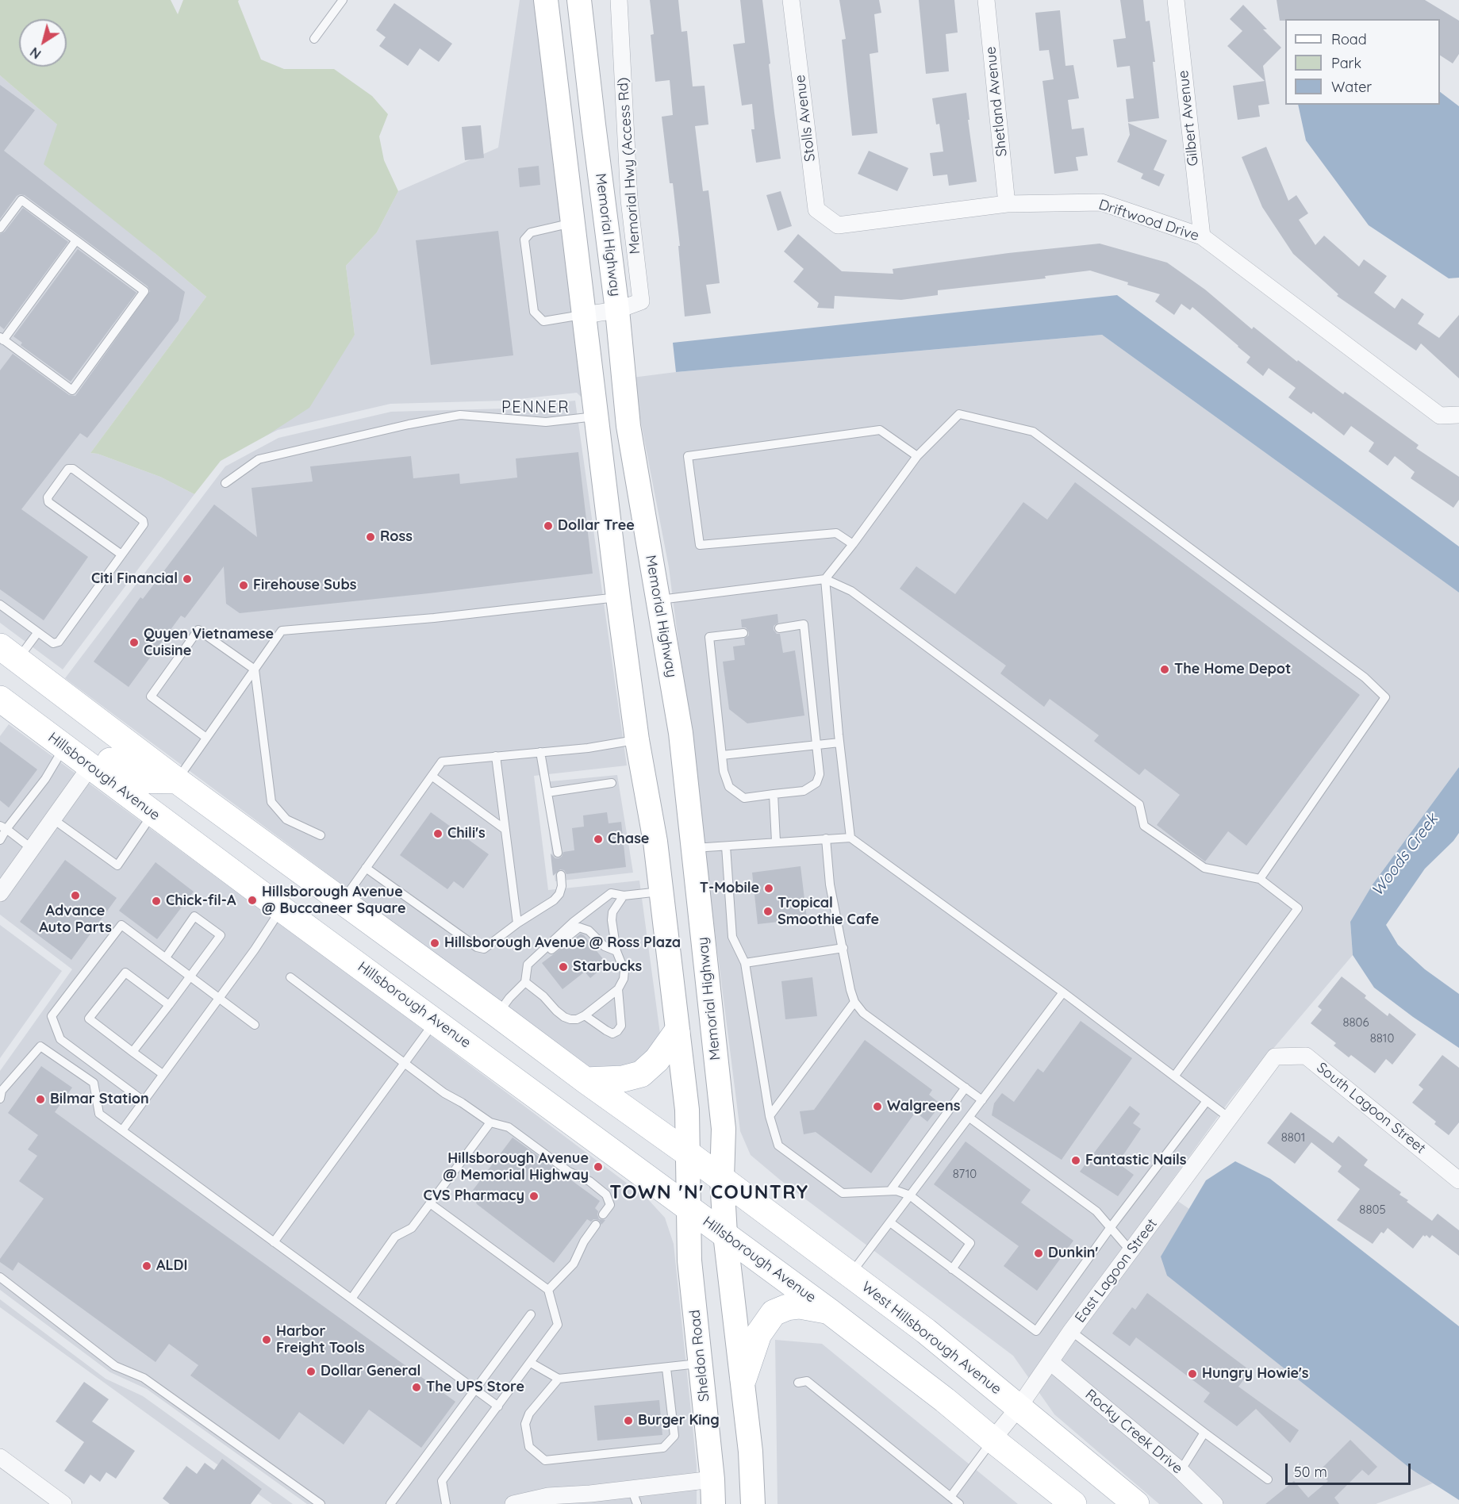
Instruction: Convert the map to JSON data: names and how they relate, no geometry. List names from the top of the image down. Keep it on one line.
{"streets":{"main road":["Memorial Highway","Hillsborough Avenue","West Hillsborough Avenue","Sheldon Road"],"street":["Shetland Avenue","Stolls Avenue","Gilbert Avenue","Memorial Hwy (Access Rd)","Driftwood Drive","South Lagoon Street","East Lagoon Street","Rocky Creek Drive"]},"crossings":[["Shetland Avenue","Driftwood Drive"],["Stolls Avenue","Driftwood Drive"],["Gilbert Avenue","Driftwood Drive"],["Memorial Hwy (Access Rd)","Memorial Highway"],["Memorial Highway","Hillsborough Avenue"],["Memorial Highway","West Hillsborough Avenue"],["Hillsborough Avenue","Sheldon Road"],["South Lagoon Street","East Lagoon Street"],["East Lagoon Street","West Hillsborough Avenue"],["East Lagoon Street","Rocky Creek Drive"]],"districts":["PENNER","TOWN 'N' COUNTRY"],"water":["Woods Creek"],"places":["Dollar Tree","Ross","Citi Financial","Firehouse Subs","Quyen Vietnamese Cuisine","The Home Depot","Chili's","Chase","T-Mobile","Advance Auto Parts","Hillsborough Avenue @ Buccaneer Square","Chick-fil-A","Tropical Smoothie Cafe","Hillsborough Avenue @ Ross Plaza","Starbucks","Bilmar Station","Walgreens","Fantastic Nails","Hillsborough Avenue @ Memorial Highway","CVS Pharmacy","Dunkin'","ALDI","Harbor Freight Tools","Dollar General","Hungry Howie's","The UPS Store","Burger King"],"house_numbers":["8806","8810","8801","8710","8805"],"legend":["Road","Park","Water"],"scale_bar":"50 m","north":"bottom left"}
